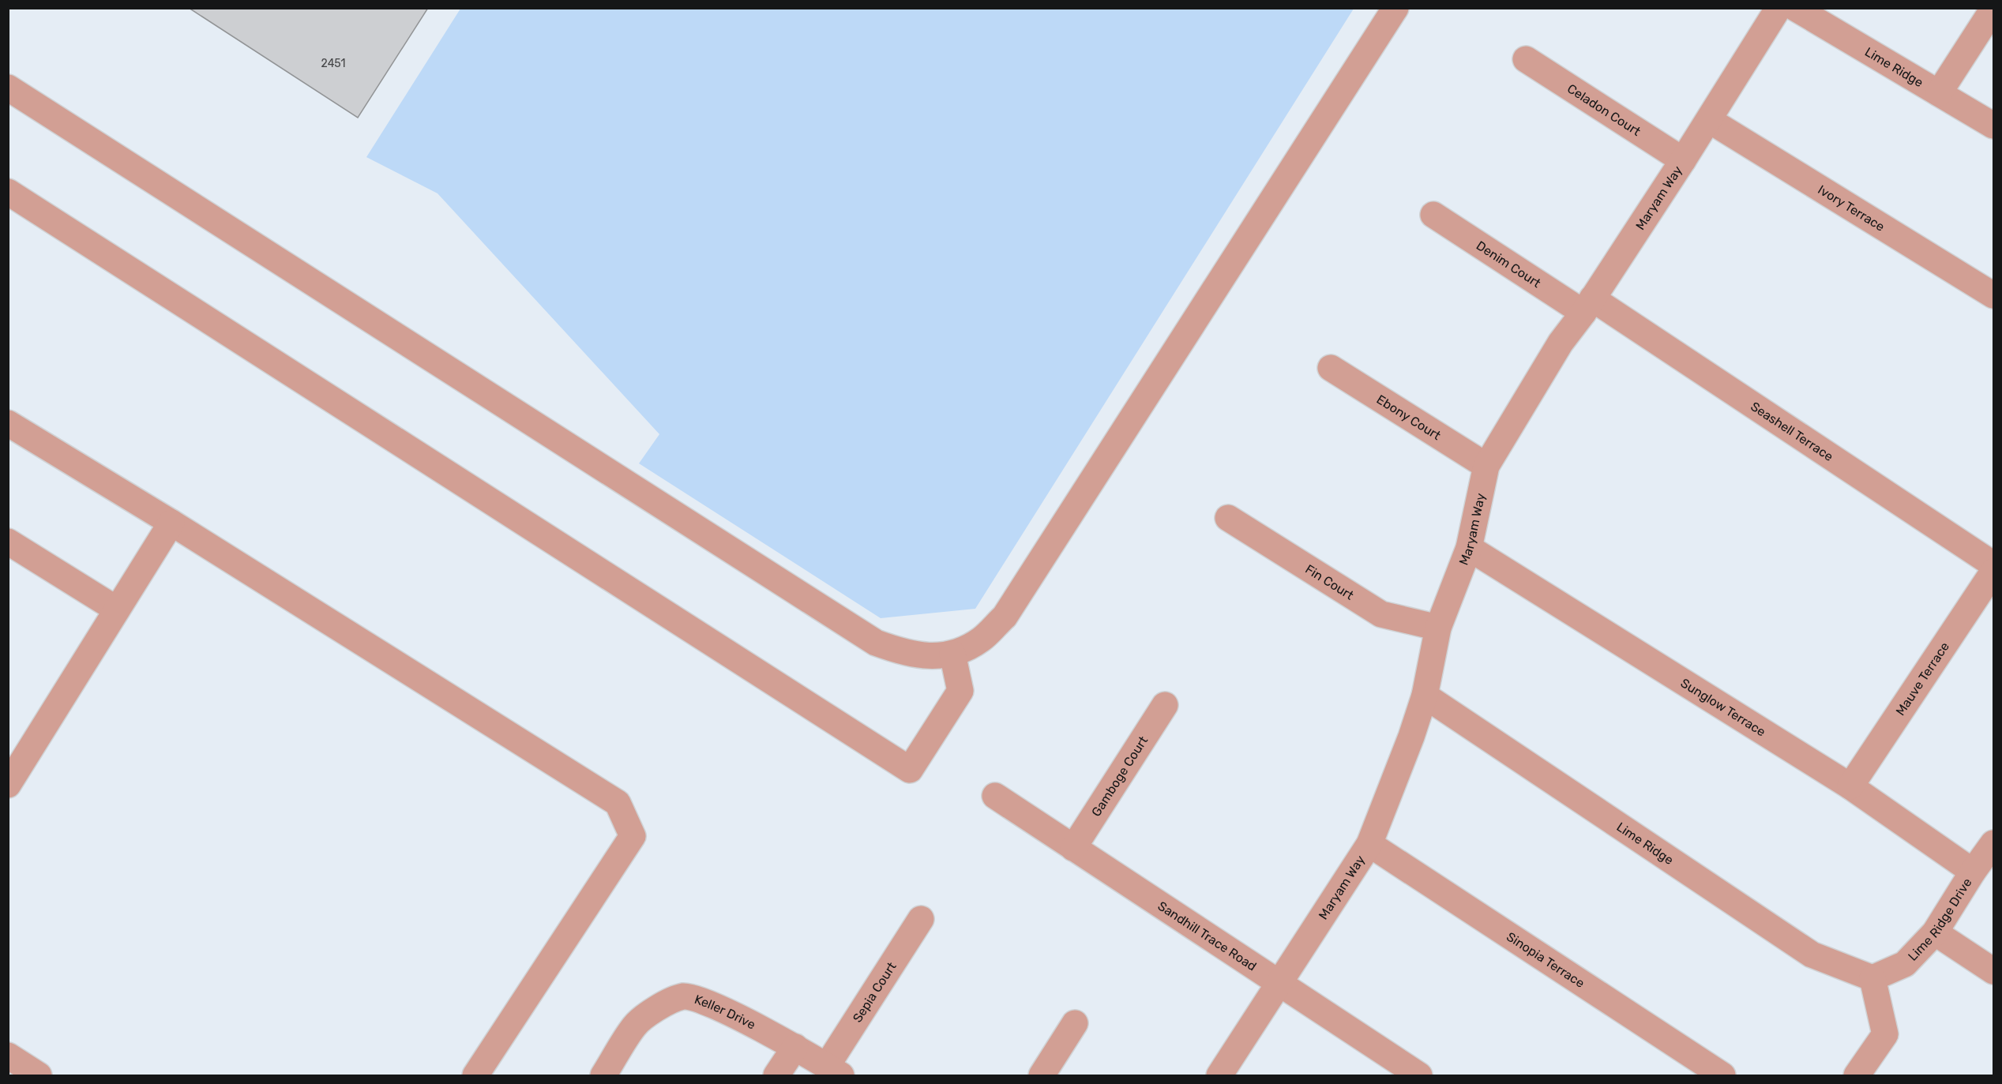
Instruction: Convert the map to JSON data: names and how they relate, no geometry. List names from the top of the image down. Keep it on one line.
{"streets":{"street":["Lime Ridge","Celadon Court","Maryam Way","Ivory Terrace","Denim Court","Ebony Court","Seashell Terrace","Fin Court","Mauve Terrace","Sunglow Terrace","Gamboge Court","Lime Ridge Drive","Sandhill Trace Road","Sinopia Terrace","Sepia Court","Keller Drive"]},"crossings":[["Lime Ridge","Maryam Way"],["Lime Ridge","Lime Ridge Drive"],["Celadon Court","Maryam Way"],["Maryam Way","Ivory Terrace"],["Maryam Way","Denim Court"],["Maryam Way","Ebony Court"],["Maryam Way","Seashell Terrace"],["Maryam Way","Fin Court"],["Maryam Way","Sunglow Terrace"],["Maryam Way","Sandhill Trace Road"],["Maryam Way","Sinopia Terrace"],["Denim Court","Seashell Terrace"],["Mauve Terrace","Sunglow Terrace"],["Sunglow Terrace","Lime Ridge Drive"],["Gamboge Court","Sandhill Trace Road"],["Sepia Court","Keller Drive"]],"house_numbers":["2451"]}
